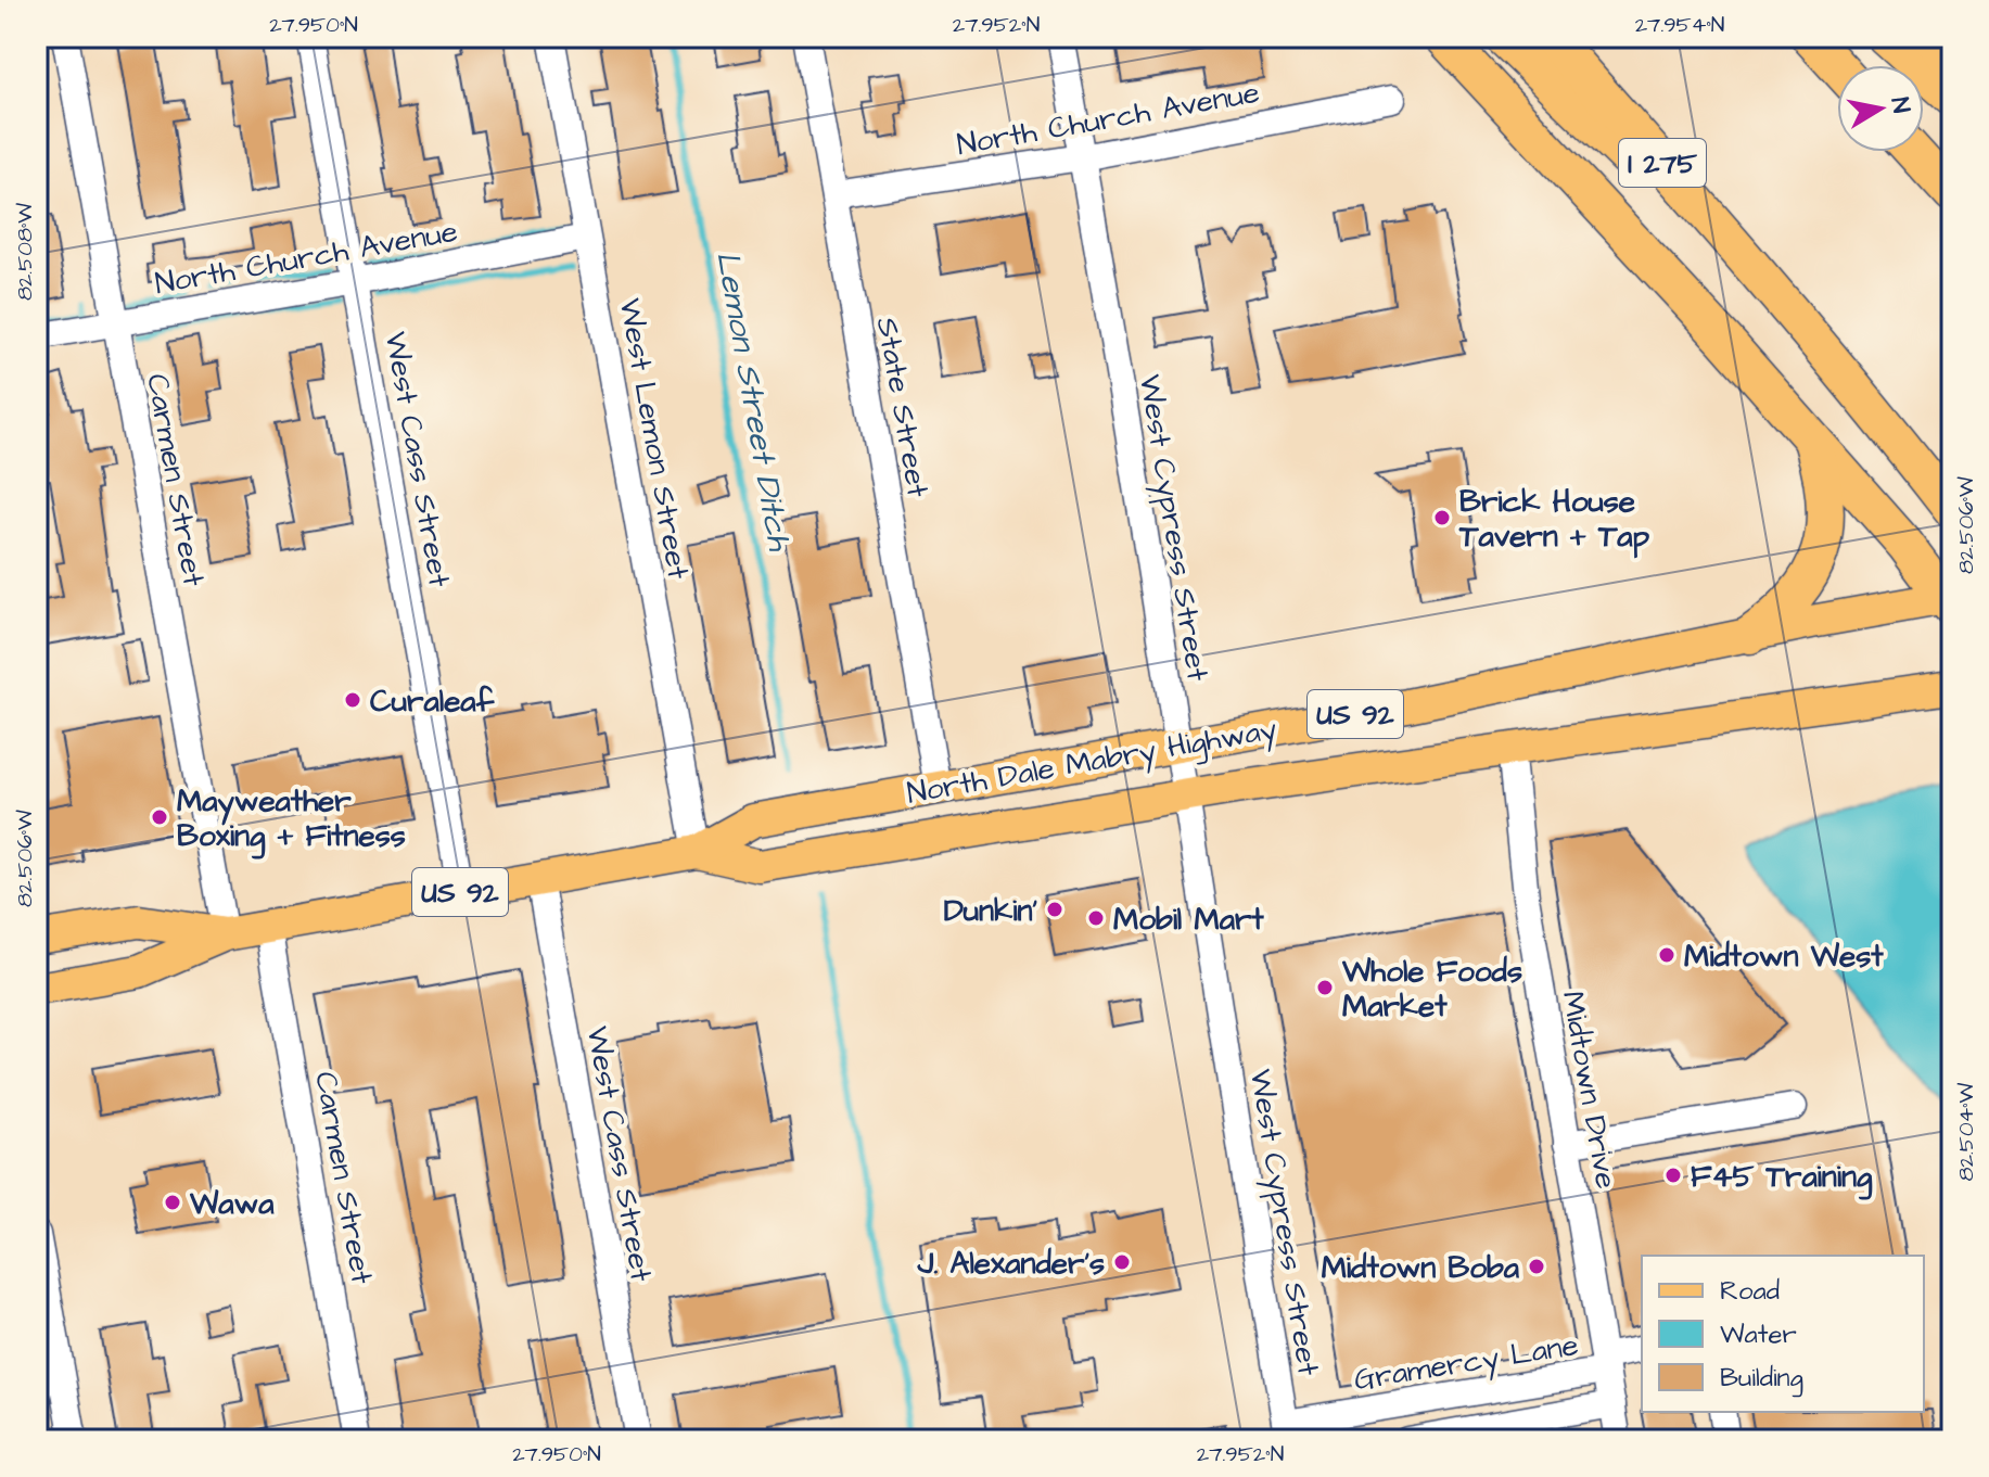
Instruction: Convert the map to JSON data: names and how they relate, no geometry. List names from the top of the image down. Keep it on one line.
{"streets":{"highway":["I 275"],"main road":["US 92","North Dale Mabry Highway"],"street":["North Church Avenue","State Street","West Lemon Street","West Cass Street","Carmen Street","West Cypress Street","Midtown Drive","Gramercy Lane"]},"crossings":[["North Church Avenue","State Street"],["North Church Avenue","West Lemon Street"],["North Church Avenue","West Cass Street"],["North Church Avenue","Carmen Street"],["North Church Avenue","West Cypress Street"],["State Street","North Dale Mabry Highway"],["West Lemon Street","North Dale Mabry Highway"],["West Cass Street","North Dale Mabry Highway"],["Carmen Street","North Dale Mabry Highway"],["West Cypress Street","North Dale Mabry Highway"],["West Cypress Street","Gramercy Lane"],["North Dale Mabry Highway","Midtown Drive"],["Midtown Drive","Gramercy Lane"]],"water":["Lemon Street Ditch"],"places":["Brick House Tavern + Tap","Curaleaf","Mayweather Boxing + Fitness","Dunkin'","Mobil Mart","Midtown West","Whole Foods Market","F45 Training","Wawa","J. Alexander's","Midtown Boba"],"legend":["Road","Water","Building"],"north":"right","coordinates":["27.950°N","27.952°N","27.954°N","82.508°W","82.506°W","82.504°W"]}
